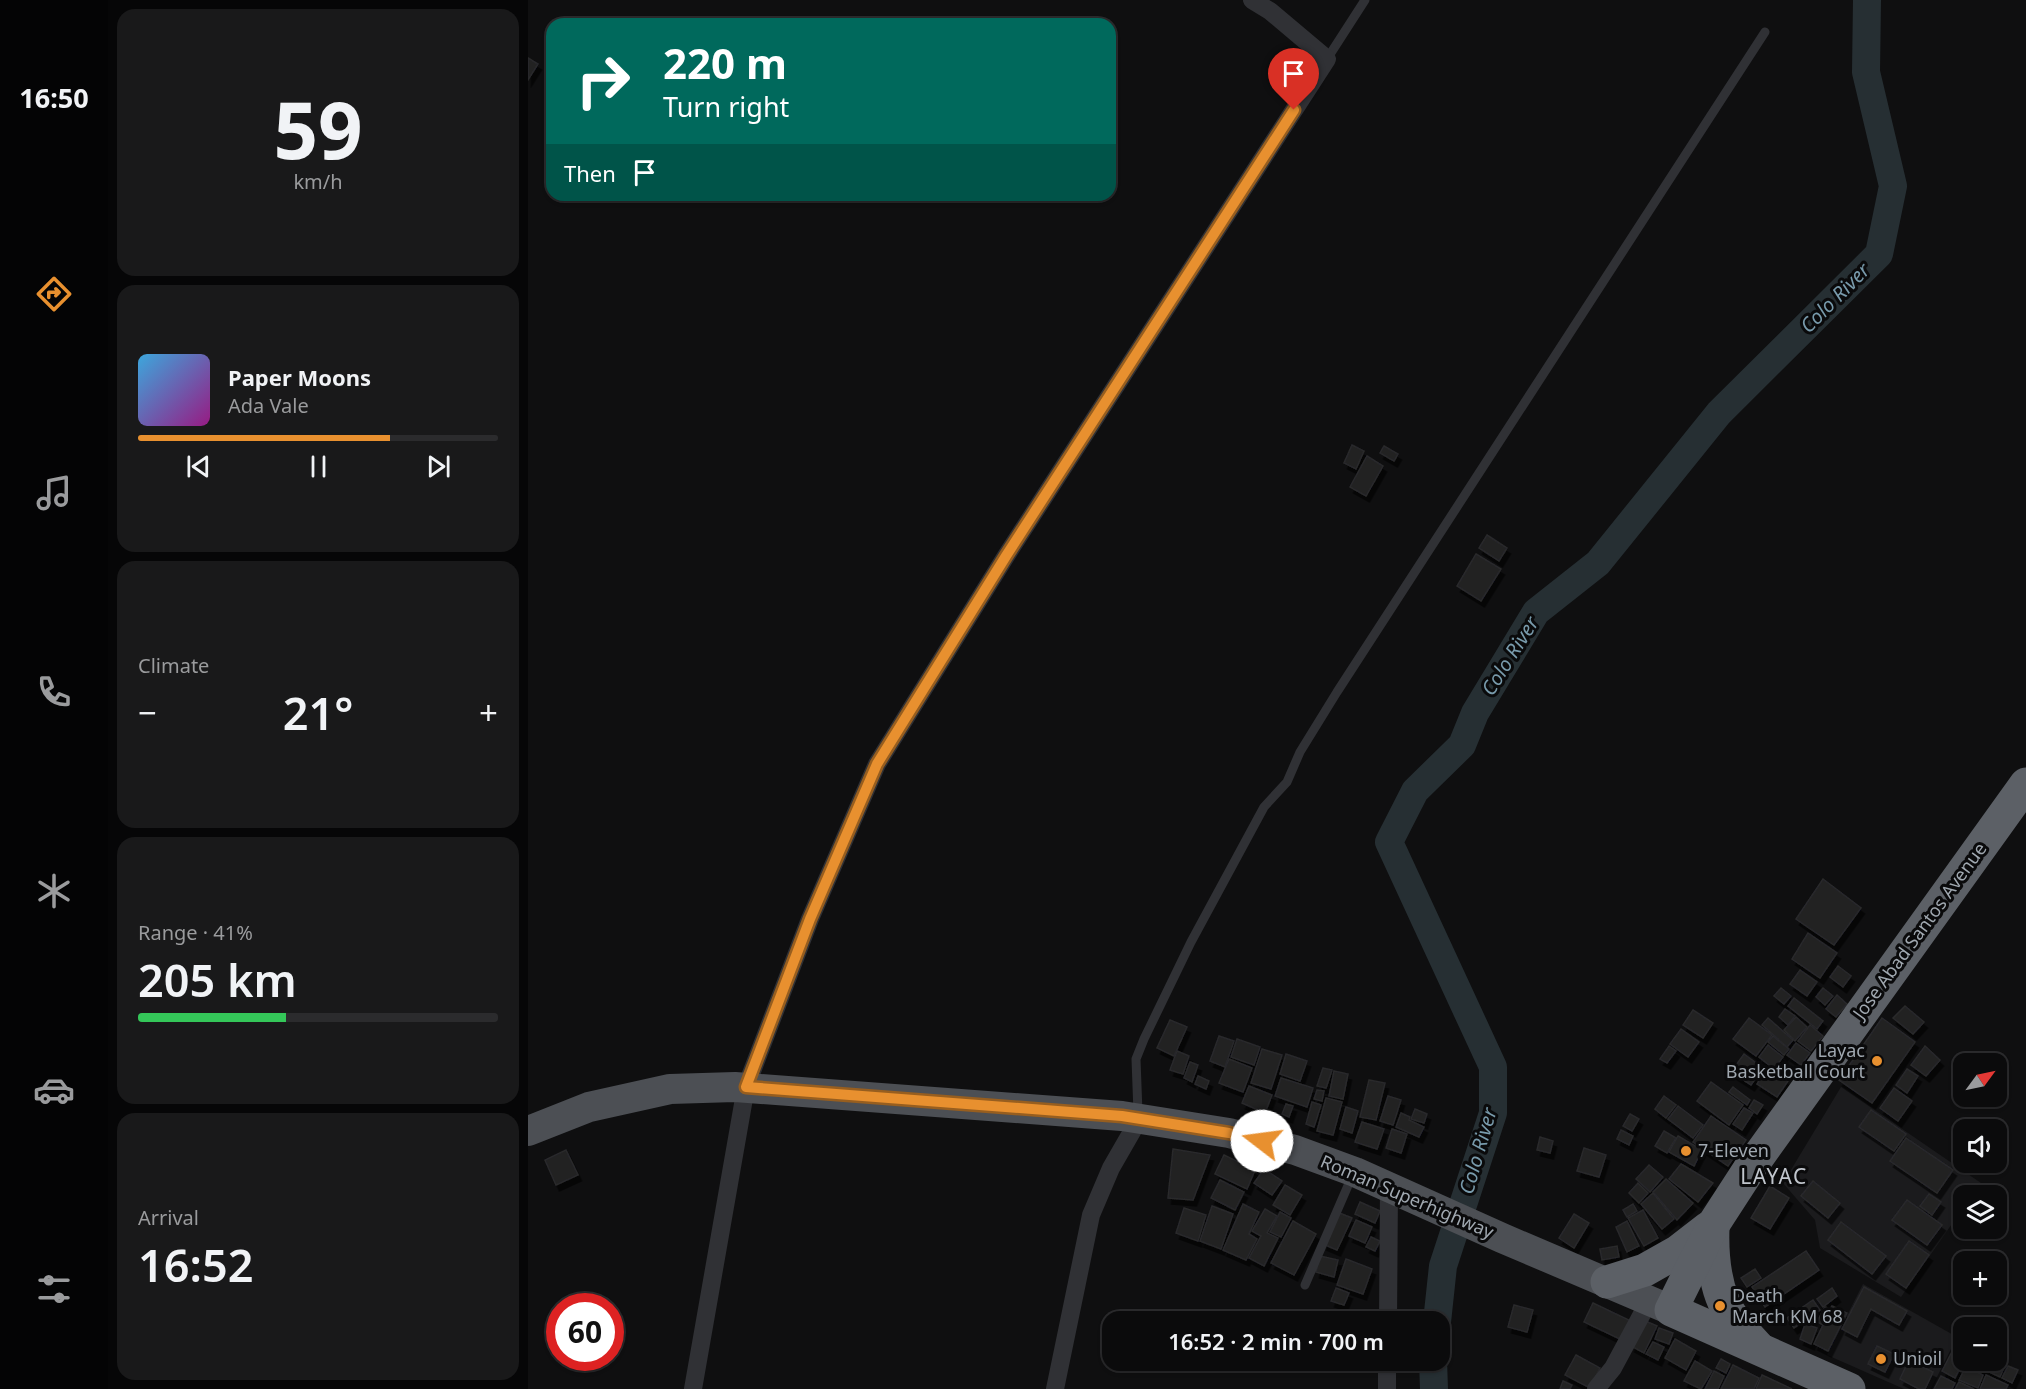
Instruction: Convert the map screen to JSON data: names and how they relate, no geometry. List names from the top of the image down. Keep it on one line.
{"streets":{"highway":["Jose Abad Santos Avenue"],"main road":["Roman Superhighway"]},"crossings":[["Jose Abad Santos Avenue","Roman Superhighway"]],"districts":["LAYAC"],"water":["Colo River"],"places":["Layac Basketball Court","7-Eleven","Death March KM 68","Unioil"],"north":"top right","page":{"tabs":"16:50","tile":[["59","km/h"],"Climate",["Range · 41%","205 km"],["Arrival","16:52"]],"turn":["220 m","Turn right"],"then":"Then","song":["Paper Moons","Ada Vale"],"heat":["−","21°","+"],"map_buttons":["+","−"],"limit":"60","trip":"16:52 · 2 min · 700 m"}}
